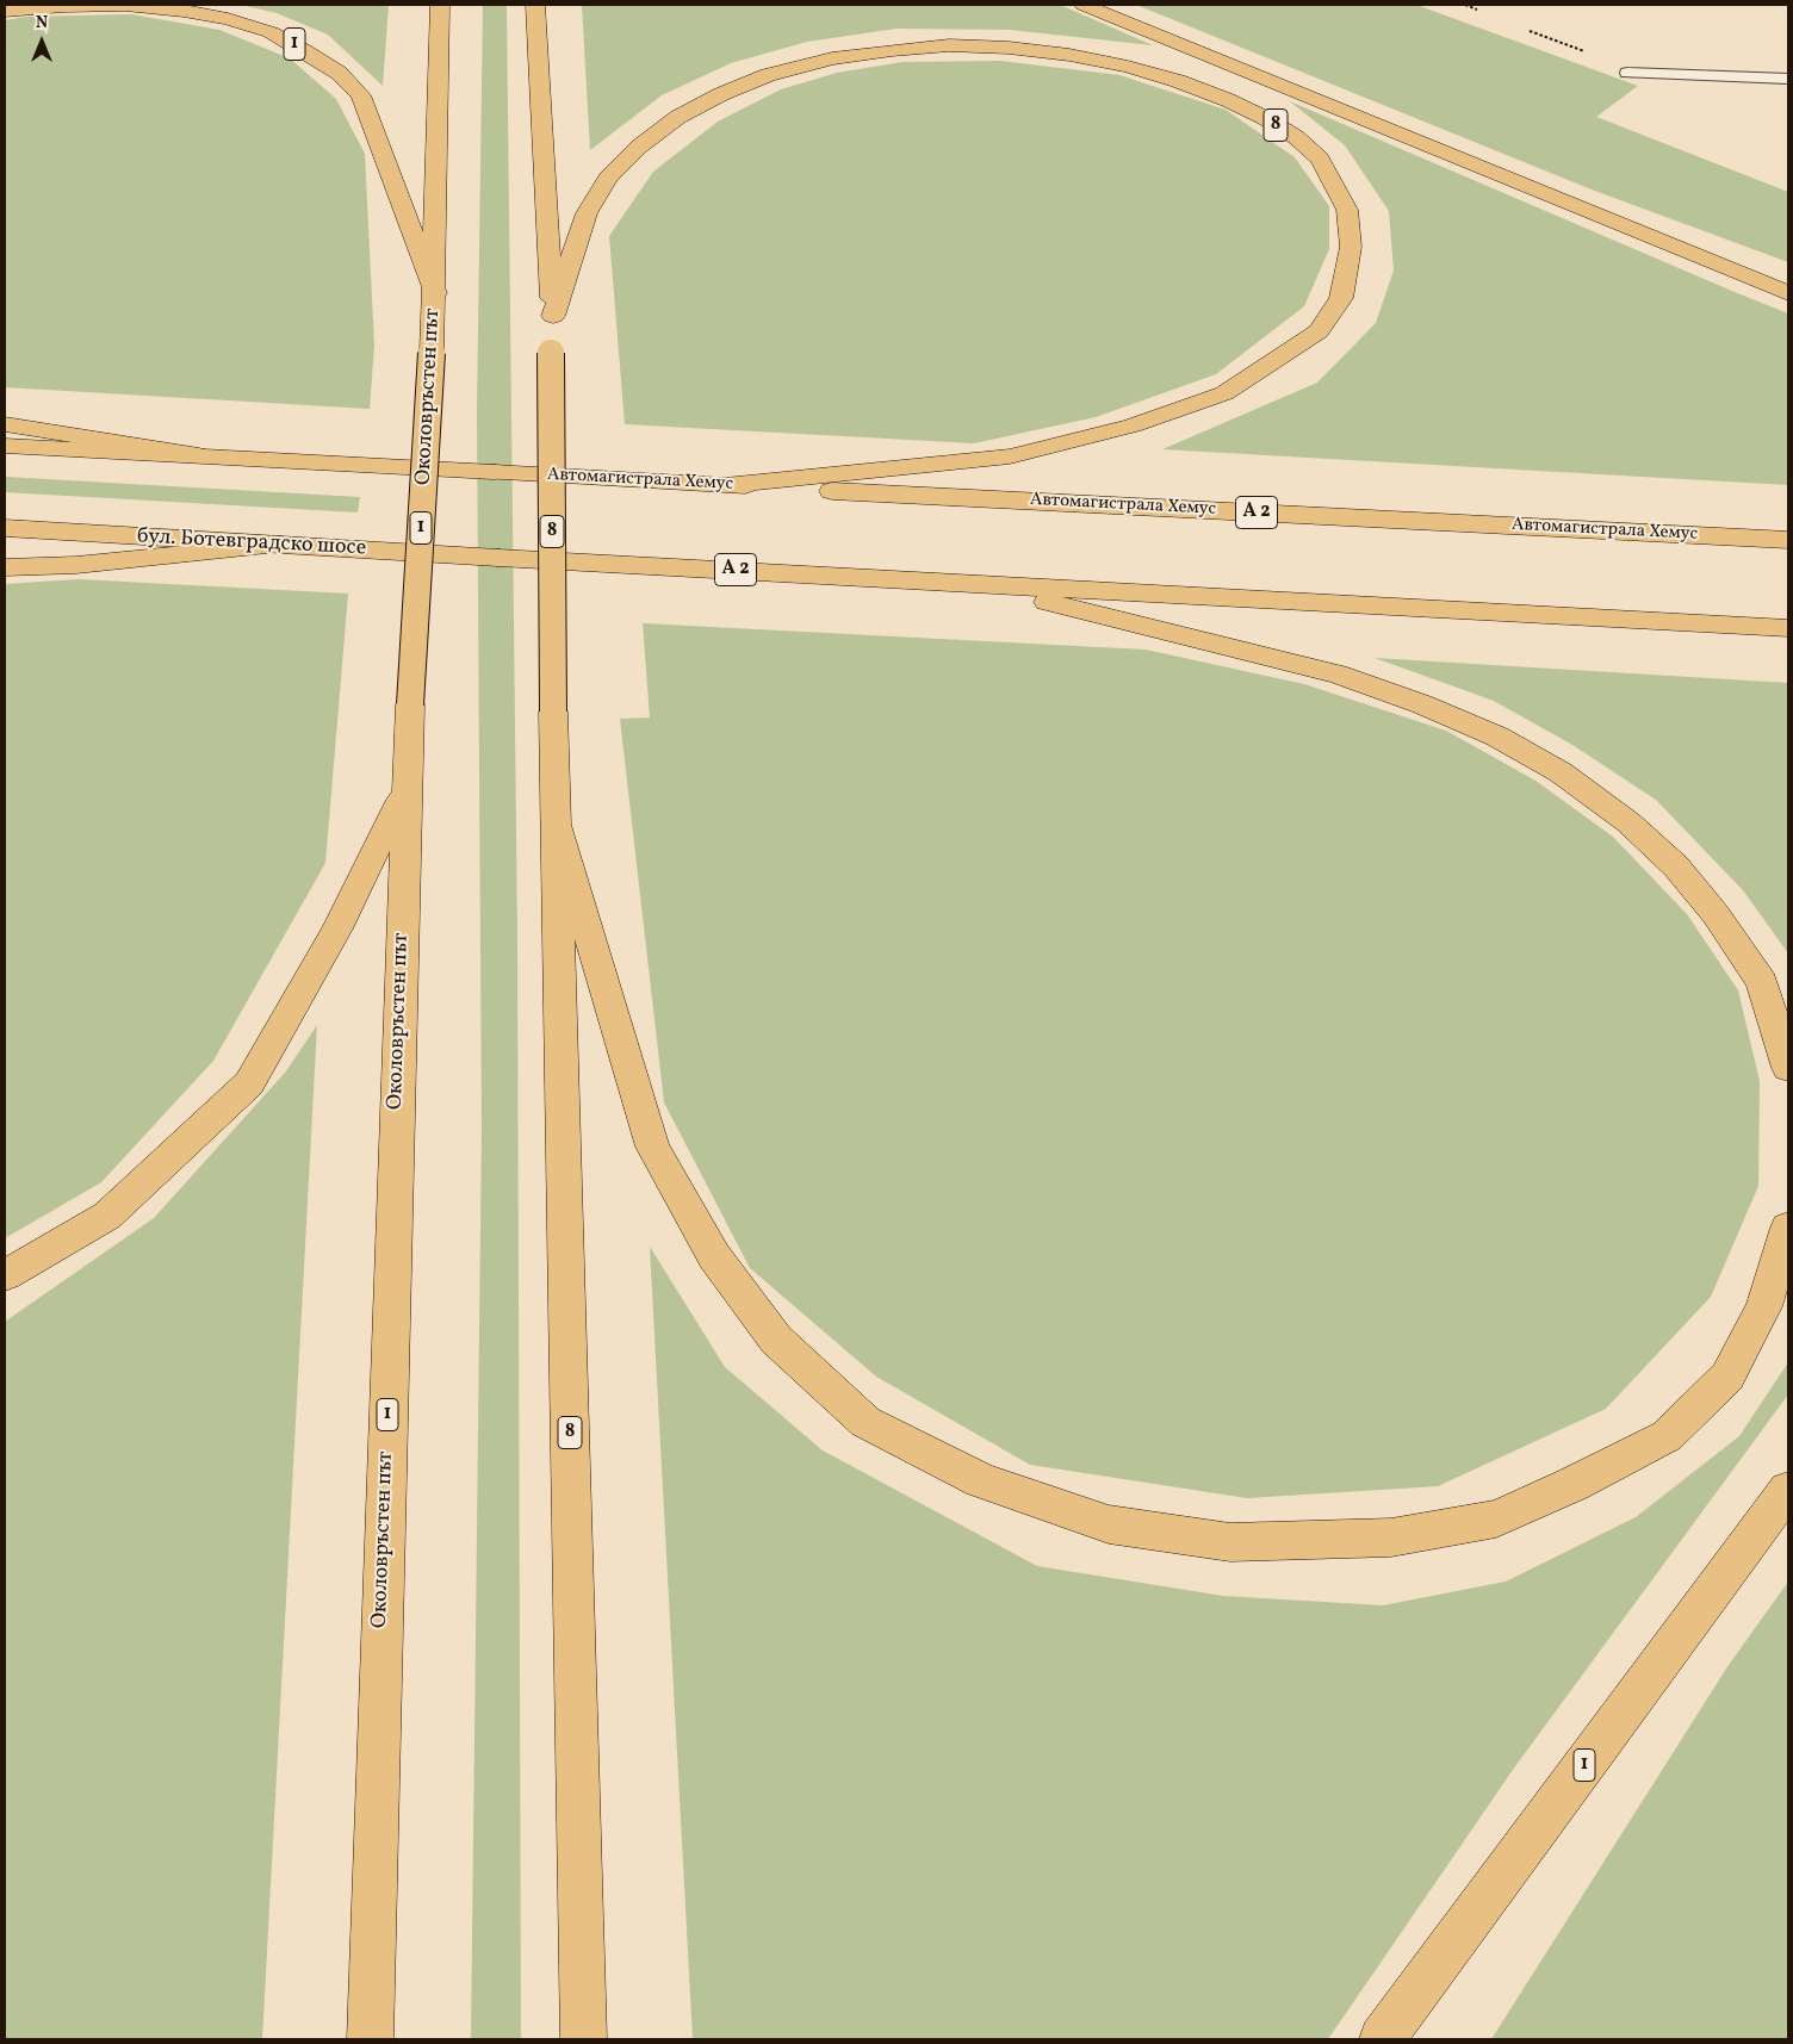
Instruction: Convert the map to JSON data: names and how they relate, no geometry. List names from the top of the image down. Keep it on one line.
{"streets":{"main road":["1","8","Околовръстен път","Автомагистрала Хемус","A 2","бул. Ботевградско шосе"]},"crossings":[["1","Околовръстен път"],["8","Автомагистрала Хемус"],["A 2","бул. Ботевградско шосе"]],"north":"top"}
